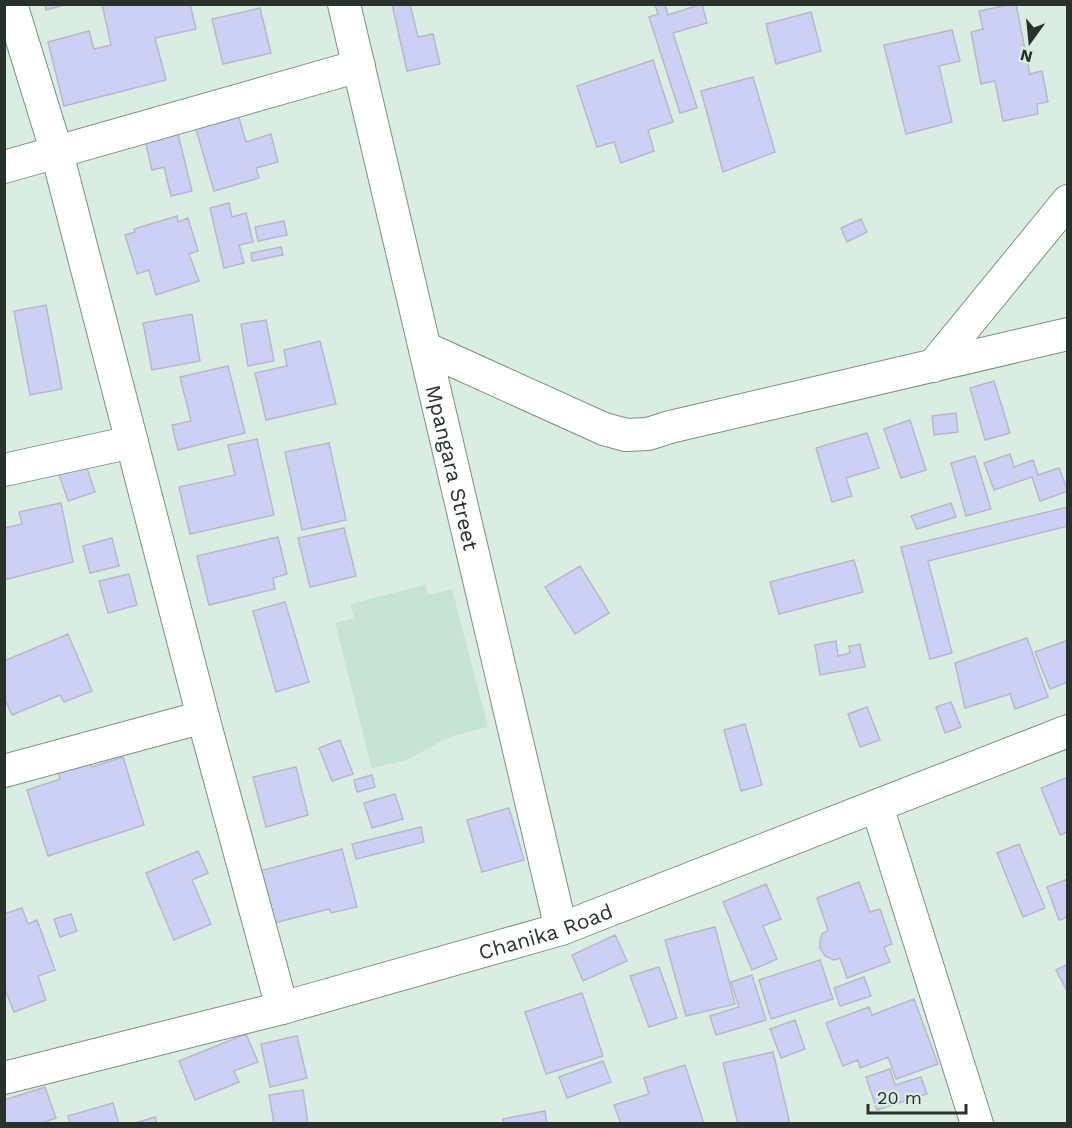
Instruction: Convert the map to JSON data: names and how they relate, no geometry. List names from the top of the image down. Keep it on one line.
{"streets":{"street":["Mpangara Street","Chanika Road"]},"crossings":[["Mpangara Street","Chanika Road"]],"scale_bar":"20 m","north":"bottom"}
